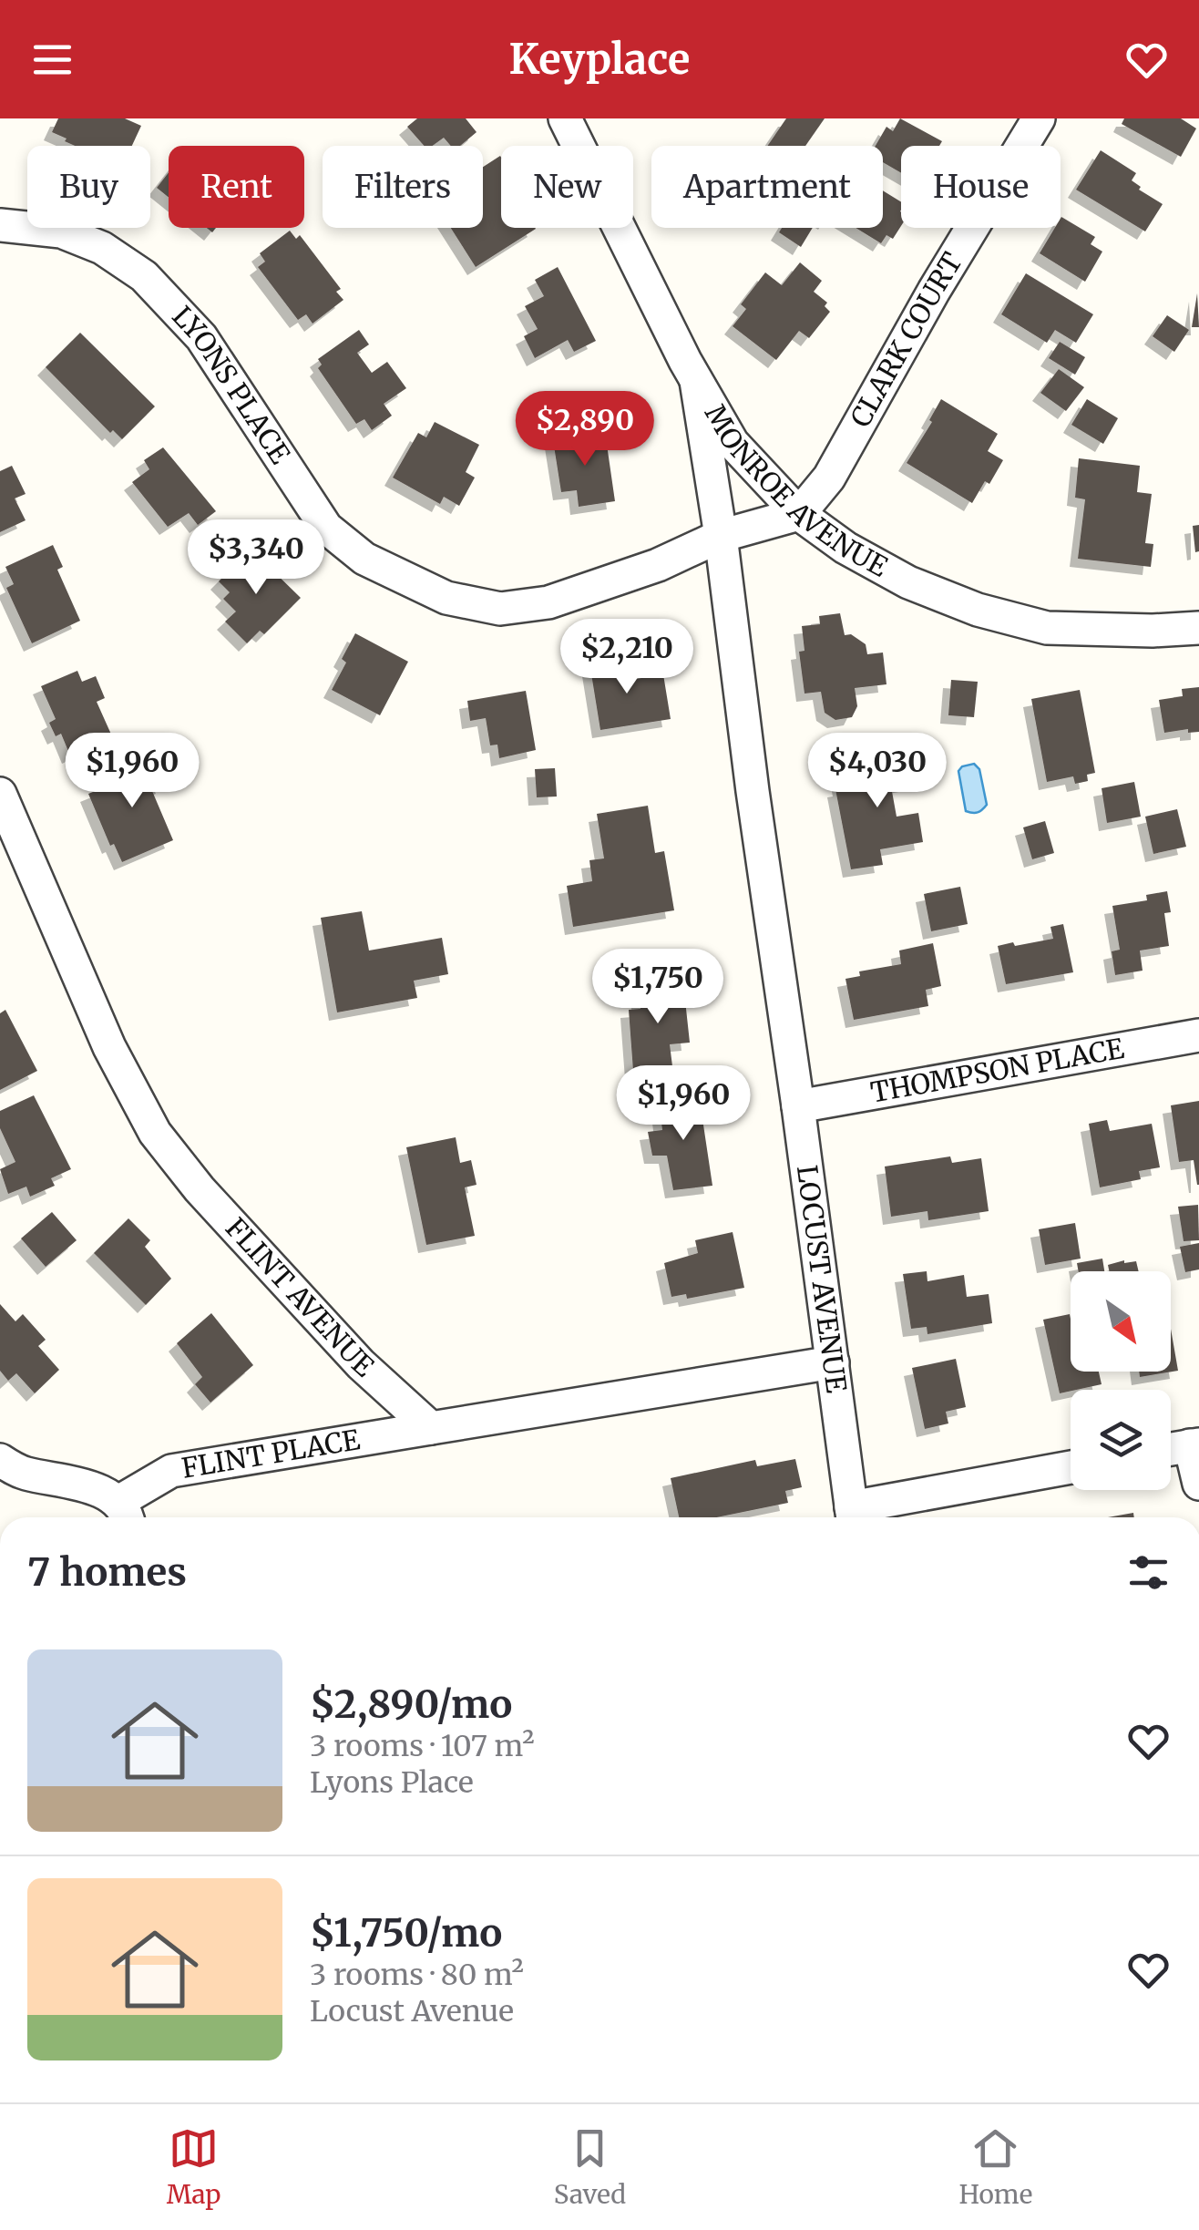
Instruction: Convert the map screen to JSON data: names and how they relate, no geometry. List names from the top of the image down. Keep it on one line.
{"streets":{"street":["CLARK COURT","LYONS PLACE","MONROE AVENUE","THOMPSON PLACE","LOCUST AVENUE","FLINT AVENUE","FLINT PLACE"]},"crossings":[["CLARK COURT","LYONS PLACE"],["CLARK COURT","MONROE AVENUE"],["LYONS PLACE","MONROE AVENUE"],["LYONS PLACE","LOCUST AVENUE"],["MONROE AVENUE","LOCUST AVENUE"],["THOMPSON PLACE","LOCUST AVENUE"],["FLINT AVENUE","FLINT PLACE"]],"north":"bottom right","page":{"header":"Keyplace","chip":["Buy","Rent","Filters","New","Apartment","House"],"price":["$2,890","$3,340","$2,210","$1,960","$4,030","$1,750","$1,960"],"heading":"7 homes","list":[{"name":"$2,890/mo","note":"3 rooms · 107 m² · Lyons Place"},{"name":"$1,750/mo","note":"3 rooms · 80 m² · Locust Avenue"}],"tabs":["Map","Saved","Home"]}}
